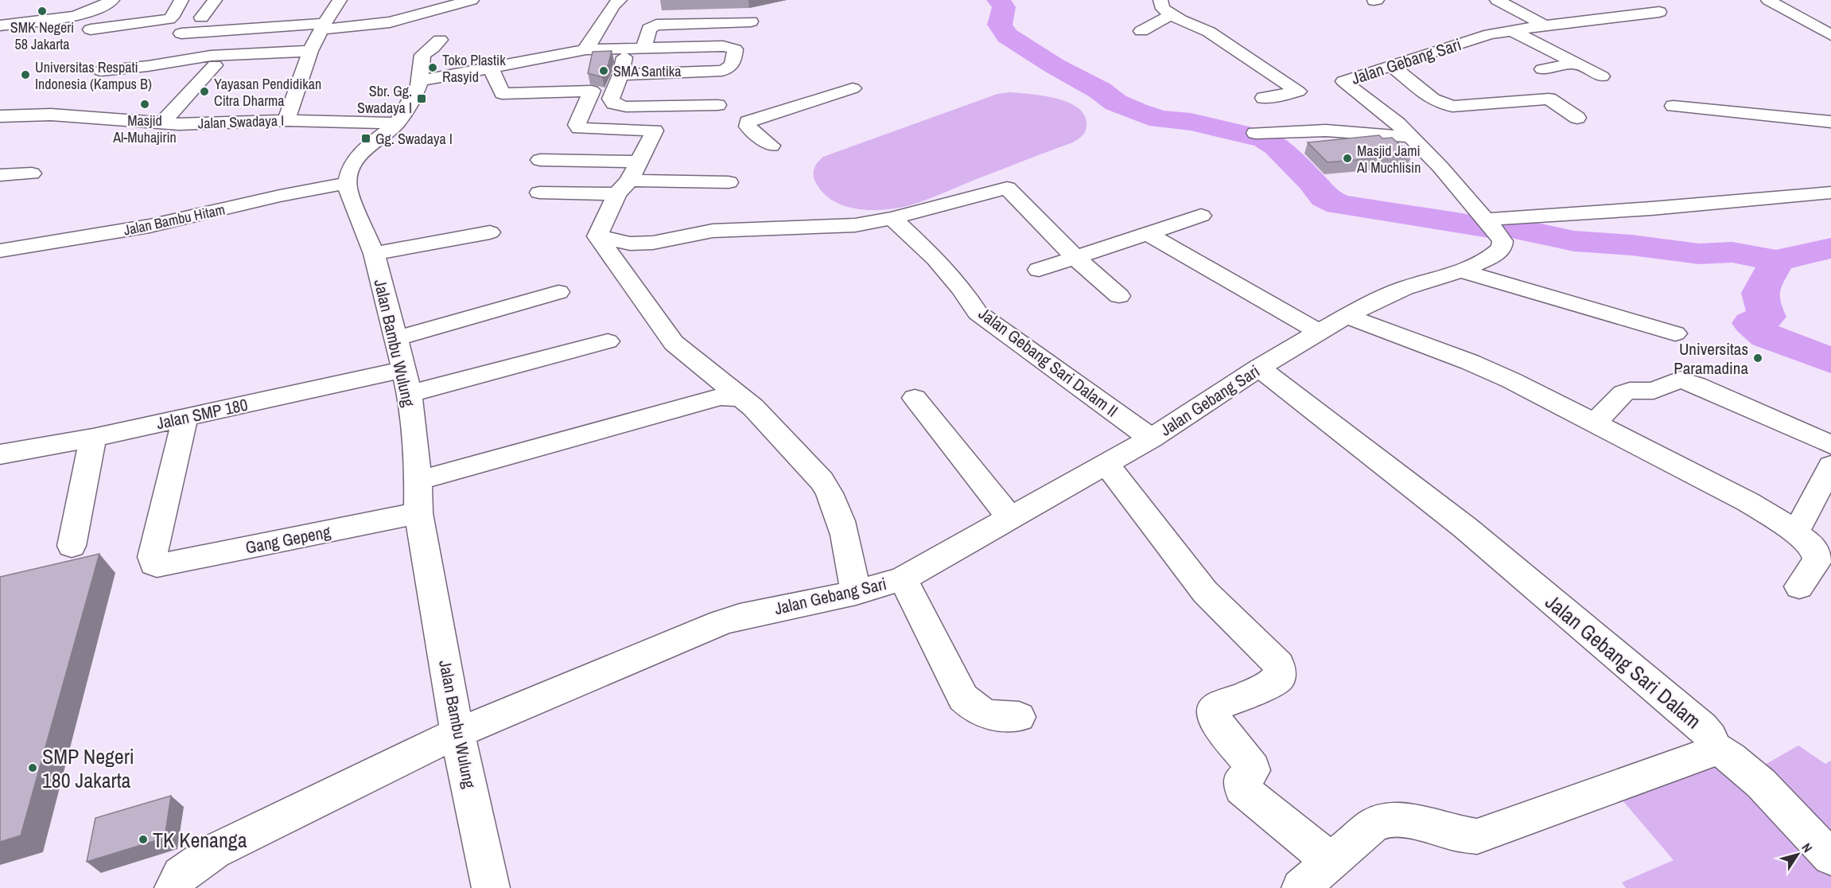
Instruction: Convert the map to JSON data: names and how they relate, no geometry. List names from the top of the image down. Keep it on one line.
{"streets":{"street":["Jalan Gebang Sari","Jalan Swadaya I","Jalan Bambu Hitam","Jalan Bambu Wulung","Jalan Gebang Sari Dalam II","Jalan SMP 180","Gang Gepeng","Jalan Gebang Sari Dalam"]},"crossings":[["Jalan Gebang Sari","Jalan Bambu Wulung"],["Jalan Gebang Sari","Jalan Gebang Sari Dalam II"],["Jalan Gebang Sari","Jalan Gebang Sari Dalam"],["Jalan Bambu Hitam","Jalan Bambu Wulung"],["Jalan Bambu Wulung","Jalan SMP 180"],["Jalan Bambu Wulung","Gang Gepeng"],["Jalan SMP 180","Gang Gepeng"]],"places":{"other":["SMK Negeri 58 Jakarta","Toko Plastik Rasyid","SMA Santika","Universitas Respati Indonesia (Kampus B)","Yayasan Pendidikan Citra Dharma","Masjid Al-Muhajirin","Masjid Jami Al Muchlisin","Universitas Paramadina","SMP Negeri 180 Jakarta","TK Kenanga"],"transit":["Sbr. Gg. Swadaya I","Gg. Swadaya I"]},"north":"top right"}
